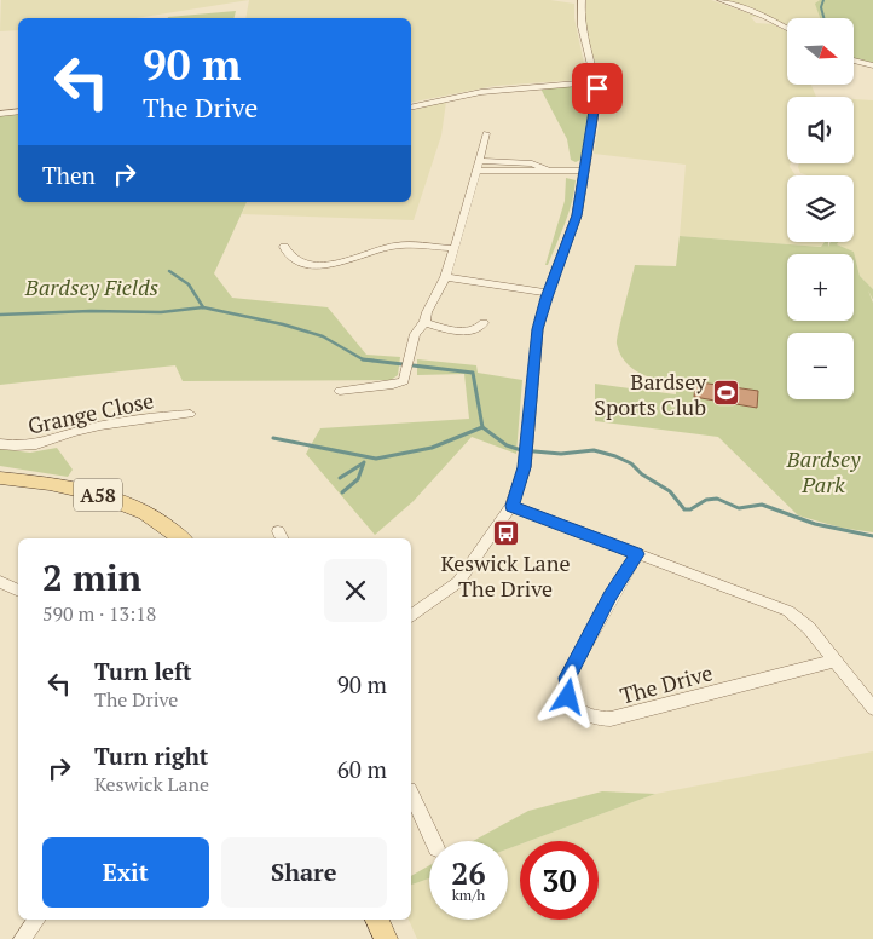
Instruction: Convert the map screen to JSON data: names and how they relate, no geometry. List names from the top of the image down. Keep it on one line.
{"streets":{"main road":["A58"],"street":["Grange Close","The Drive"]},"parks":["Bardsey Fields","Bardsey Park"],"places":{"sports":["Bardsey Sports Club"],"bus stop":["Keswick Lane The Drive"]},"north":"right","page":{"map_buttons":["+","−"],"turn":["90 m","The Drive"],"then":"Then","heading":["2 min","590 m · 13:18"],"list":[{"name":"Turn left","note":"The Drive","value":"90 m"},{"name":"Turn right","note":"Keswick Lane","value":"60 m"}],"buttons":["Exit","Share"],"speed":"26 km/h","limit":"30"}}
